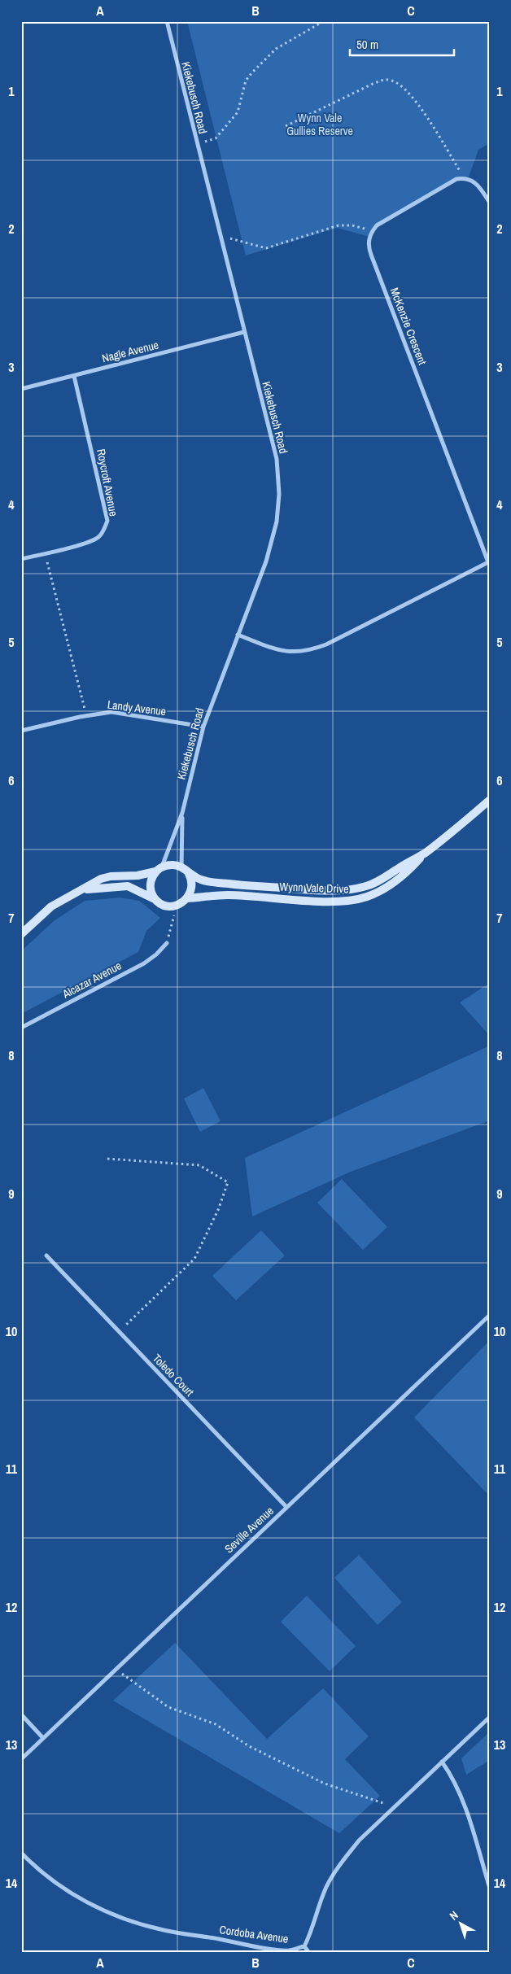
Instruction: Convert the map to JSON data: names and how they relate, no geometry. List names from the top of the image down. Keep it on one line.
{"streets":{"main road":["Wynn Vale Drive"],"street":["Kiekebusch Road","McKenzie Crescent","Nagle Avenue","Roycroft Avenue","Landy Avenue","Alcazar Avenue","Toledo Court","Seville Avenue","Cordoba Avenue"]},"crossings":[["Kiekebusch Road","McKenzie Crescent"],["Kiekebusch Road","Nagle Avenue"],["Kiekebusch Road","Landy Avenue"],["Kiekebusch Road","Wynn Vale Drive"],["Nagle Avenue","Roycroft Avenue"],["Toledo Court","Seville Avenue"]],"parks":["Wynn Vale Gullies Reserve"],"scale_bar":"50 m","north":"top left","grid":{"columns":["A","B","C"],"rows":["1","2","3","4","5","6","7","8","9","10","11","12","13","14"]}}
